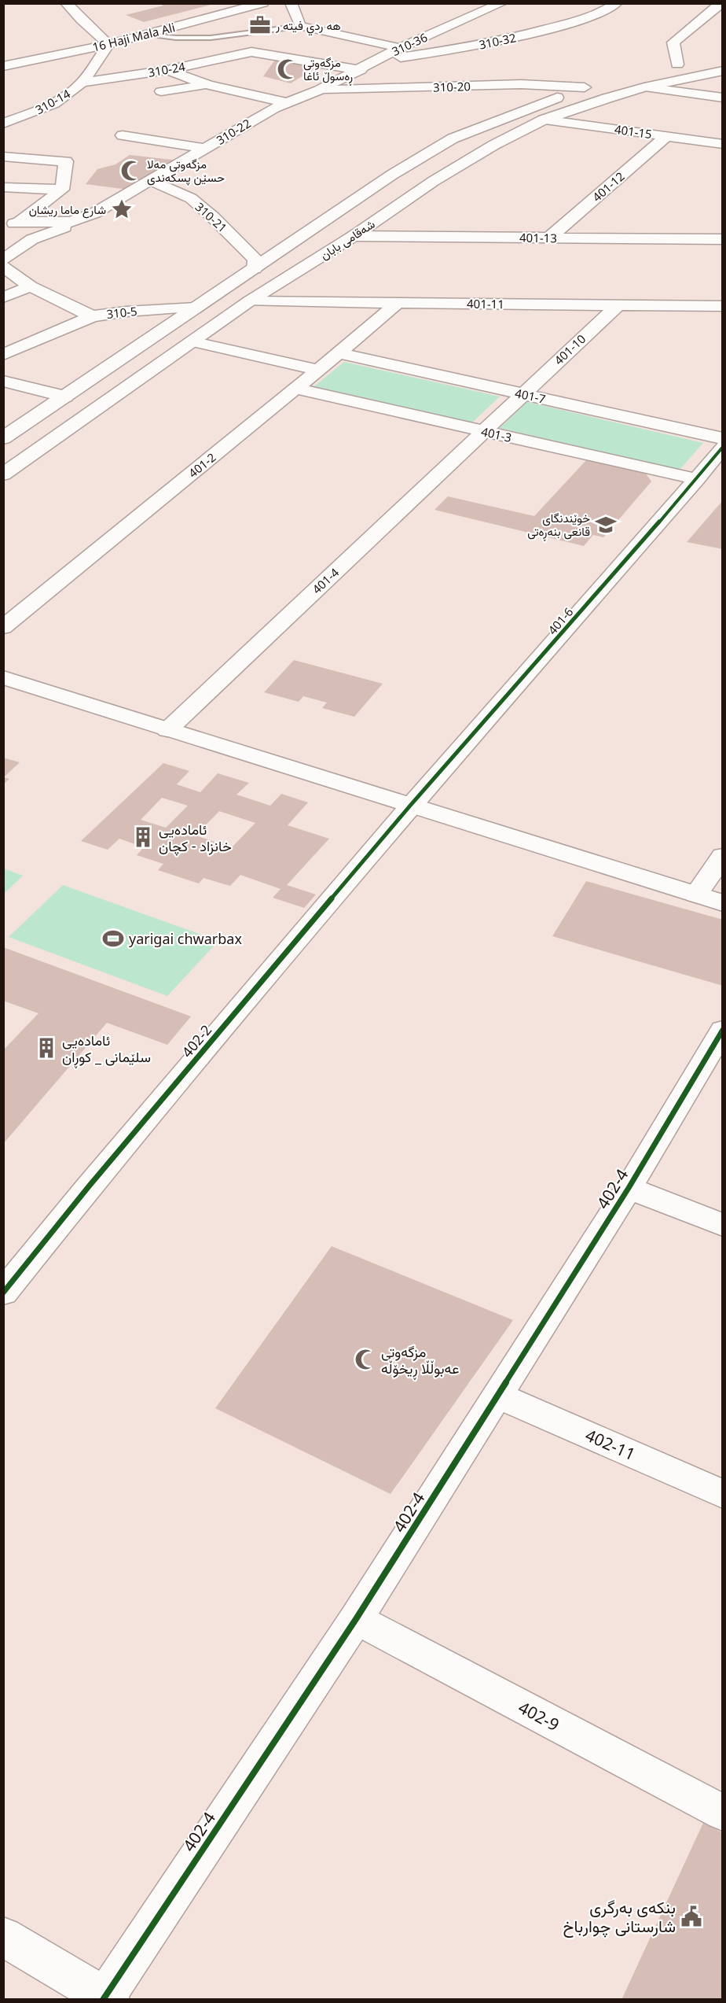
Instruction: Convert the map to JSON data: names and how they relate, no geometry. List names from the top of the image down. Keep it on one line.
{"streets":{"street":["16 Haji Mala Ali","310-32","310-36","310-24","310-20","310-14","310-22","401-15","401-12","310-21","401-13","شەقامی بابان","401-11","310-5","401-10","401-7","401-3","401-2","401-4","401-6","402-2","402-4","402-11","402-9"]},"crossings":[["16 Haji Mala Ali","310-14"],["310-32","310-36"],["310-36","310-24"],["310-36","310-20"],["310-36","310-22"],["310-24","310-14"],["310-20","310-22"],["310-20","شەقامی بابان"],["310-22","310-21"],["401-15","401-12"],["401-15","شەقامی بابان"],["401-12","401-13"],["310-21","شەقامی بابان"],["401-13","شەقامی بابان"],["شەقامی بابان","401-11"],["شەقامی بابان","310-5"],["401-11","401-10"],["401-11","401-2"],["401-10","401-7"],["401-10","401-3"],["401-10","401-4"],["401-7","401-2"],["401-3","401-2"],["401-3","401-4"],["401-3","401-6"],["401-6","402-2"],["402-4","402-11"],["402-4","402-9"]],"places":{"office":["هه ردي فيته ر"],"mosque":["مزگەوتی ڕەسوڵ ئاغا","مزگەوتی مەلا حسێن پسکەندی","مزگەوتی عەبوڵڵا ڕیخۆڵە"],"place":["شارع ماما ريشان"],"school or university":["خوێندنگای قانعی بنەڕەتی"],"building":["ئامادەیی خانزاد - کچان","ئامادەیی سلێمانی _ کوڕان"],"sports":["yarigai chwarbax"],"public building":["بنکەی بەرگری شارستانی چوارباخ"]}}
